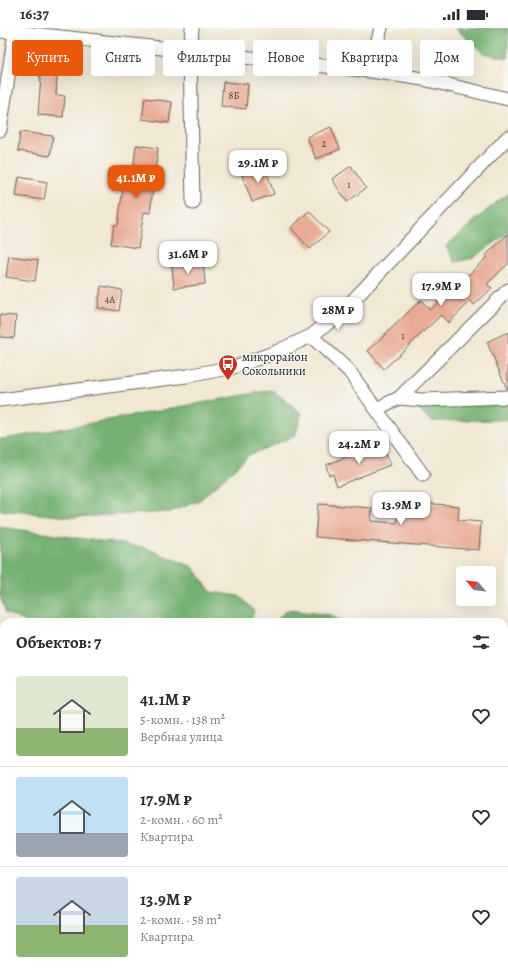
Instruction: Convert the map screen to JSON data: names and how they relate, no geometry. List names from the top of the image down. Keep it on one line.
{"places":{"bus stop":["микрорайон Сокольники"]},"house_numbers":["8Б","2","1","4А","1"],"north":"top left","page":{"status":"16:37","chip":["Купить","Снять","Фильтры","Новое","Квартира","Дом"],"price":["29.1M ₽","41.1M ₽","31.6M ₽","17.9M ₽","28M ₽","24.2M ₽","13.9M ₽"],"heading":"Объектов: 7","list":[{"name":"41.1M ₽","note":"5-комн. · 138 m² · Вербная улица"},{"name":"17.9M ₽","note":"2-комн. · 60 m² · Квартира"},{"name":"13.9M ₽","note":"2-комн. · 58 m² · Квартира"}]}}
